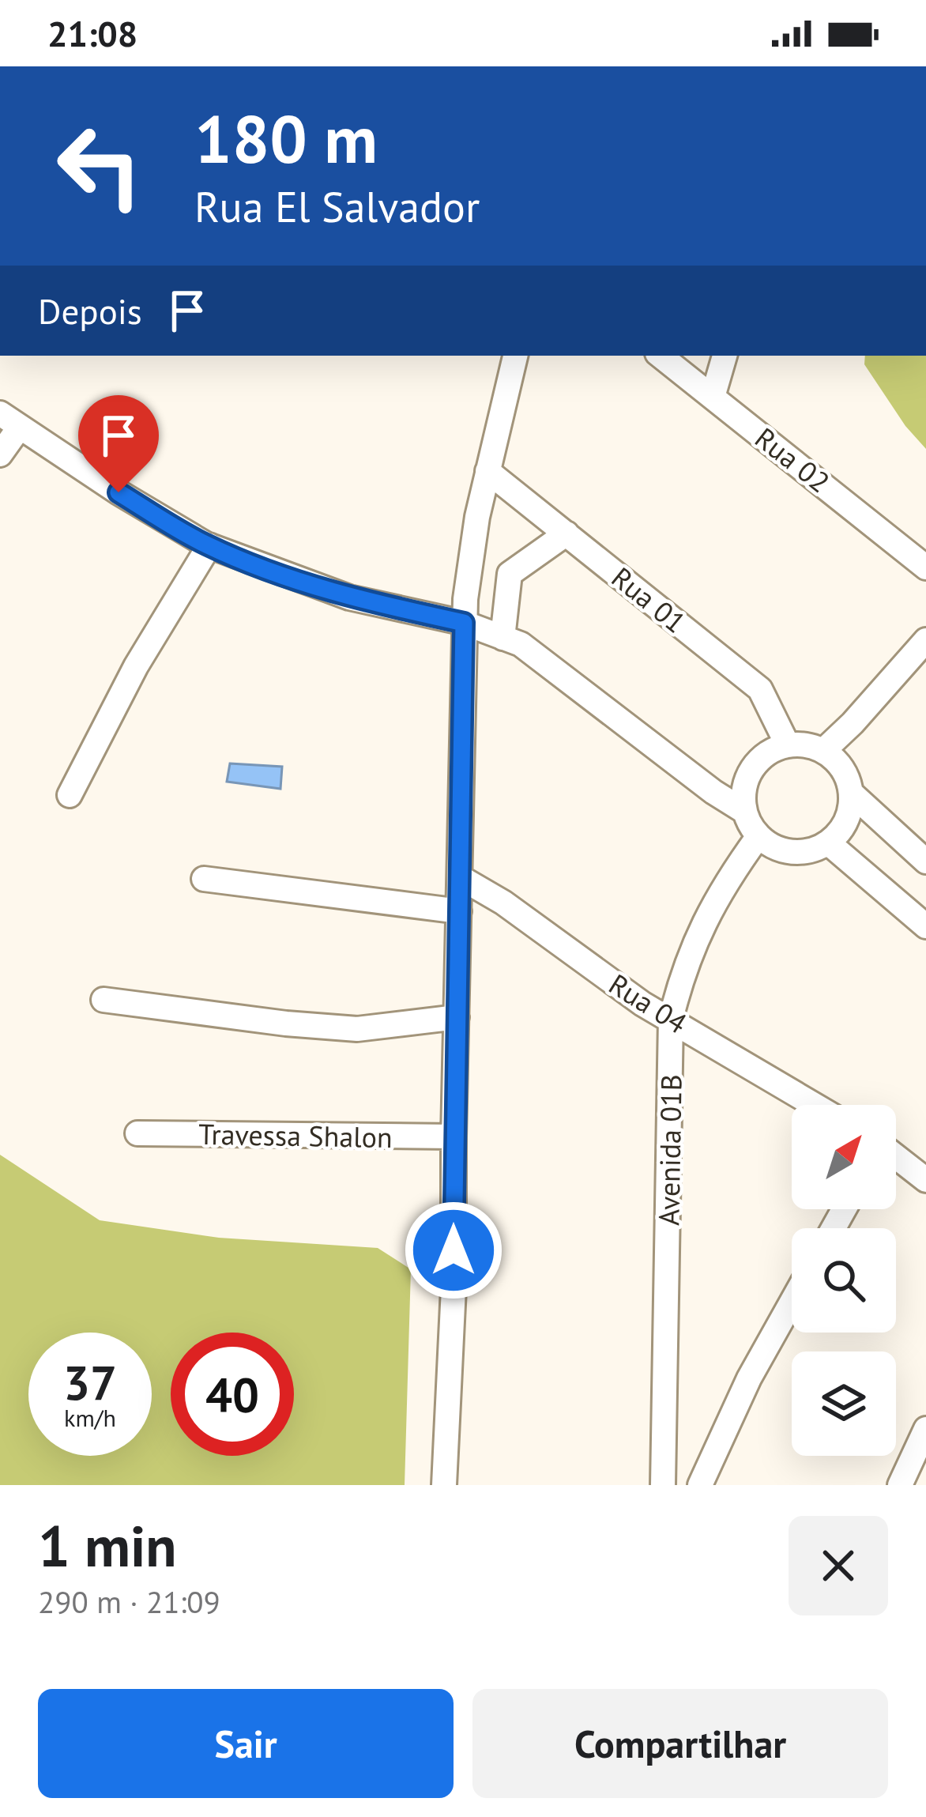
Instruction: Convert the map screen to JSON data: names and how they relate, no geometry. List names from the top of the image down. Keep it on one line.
{"streets":{"street":["Rua 02","Rua 01","Rua 04","Travessa Shalon","Avenida 01B"]},"crossings":[["Rua 01","Avenida 01B"],["Rua 04","Avenida 01B"]],"north":"top right","page":{"status":"21:08","turn":["180 m","Rua El Salvador"],"then":"Depois","speed":"37 km/h","limit":"40","heading":["1 min","290 m · 21:09"],"buttons":["Sair","Compartilhar"]}}
